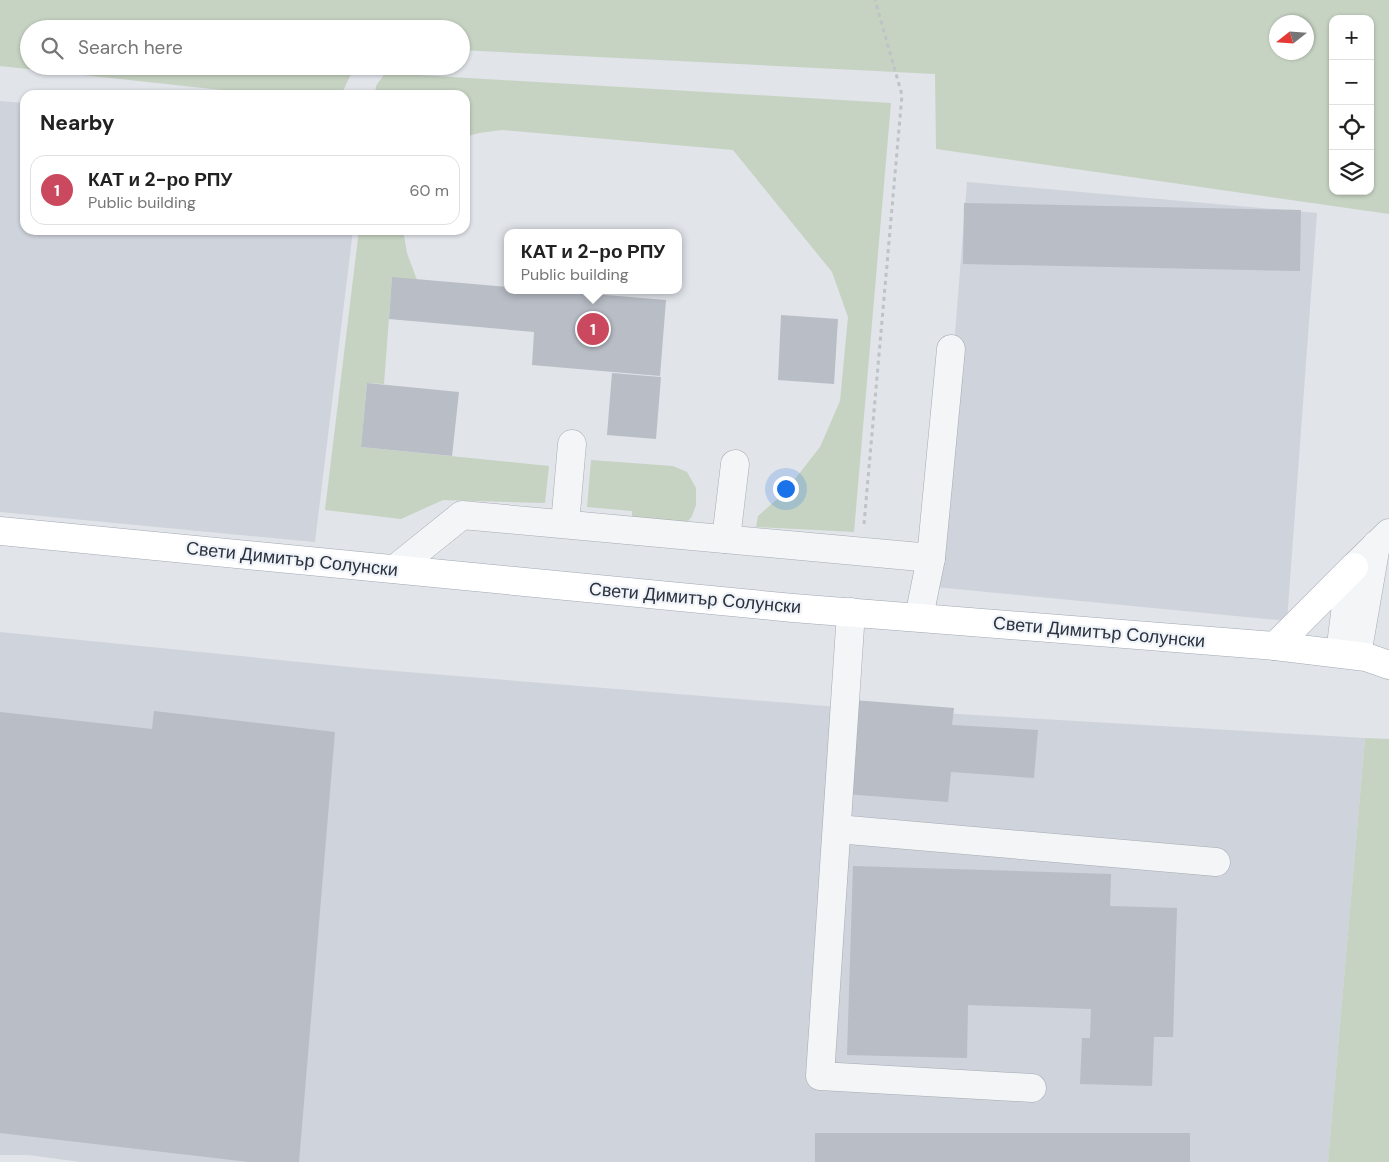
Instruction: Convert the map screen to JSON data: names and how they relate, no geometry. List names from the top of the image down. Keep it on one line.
{"streets":{"main road":["Свети Димитър Солунски"]},"north":"left","page":{"map_buttons":["+","−"],"search":"Search here","heading":"Nearby","list":[{"mark":"1","name":"КАТ и 2-ро РПУ","note":"Public building","value":"60 m"}],"popup":["КАТ и 2-ро РПУ","Public building"],"pins":"1"}}
